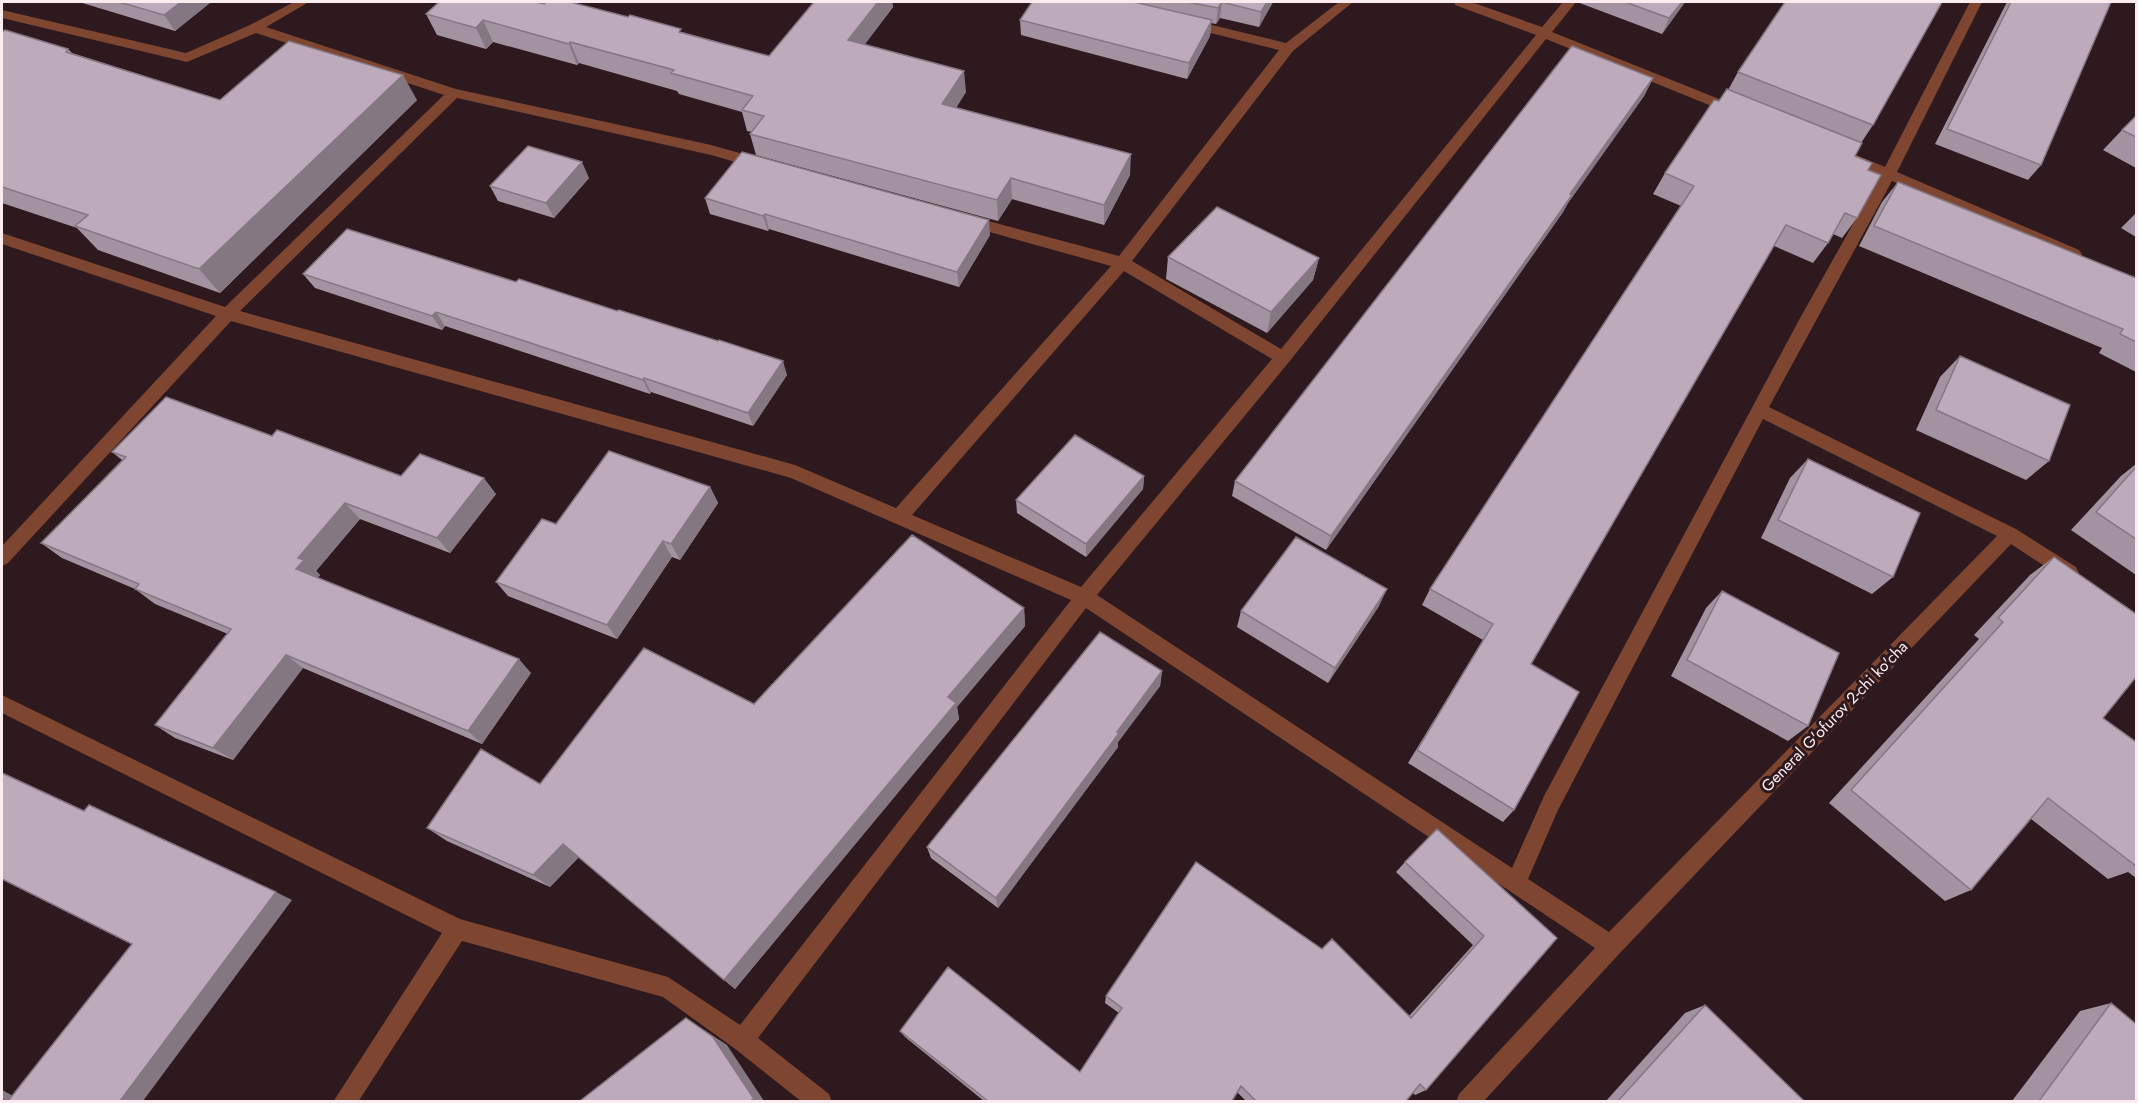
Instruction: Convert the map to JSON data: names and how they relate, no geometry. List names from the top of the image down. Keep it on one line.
{"streets":{"street":["General G'ofurov 2-chi ko'cha"]}}
